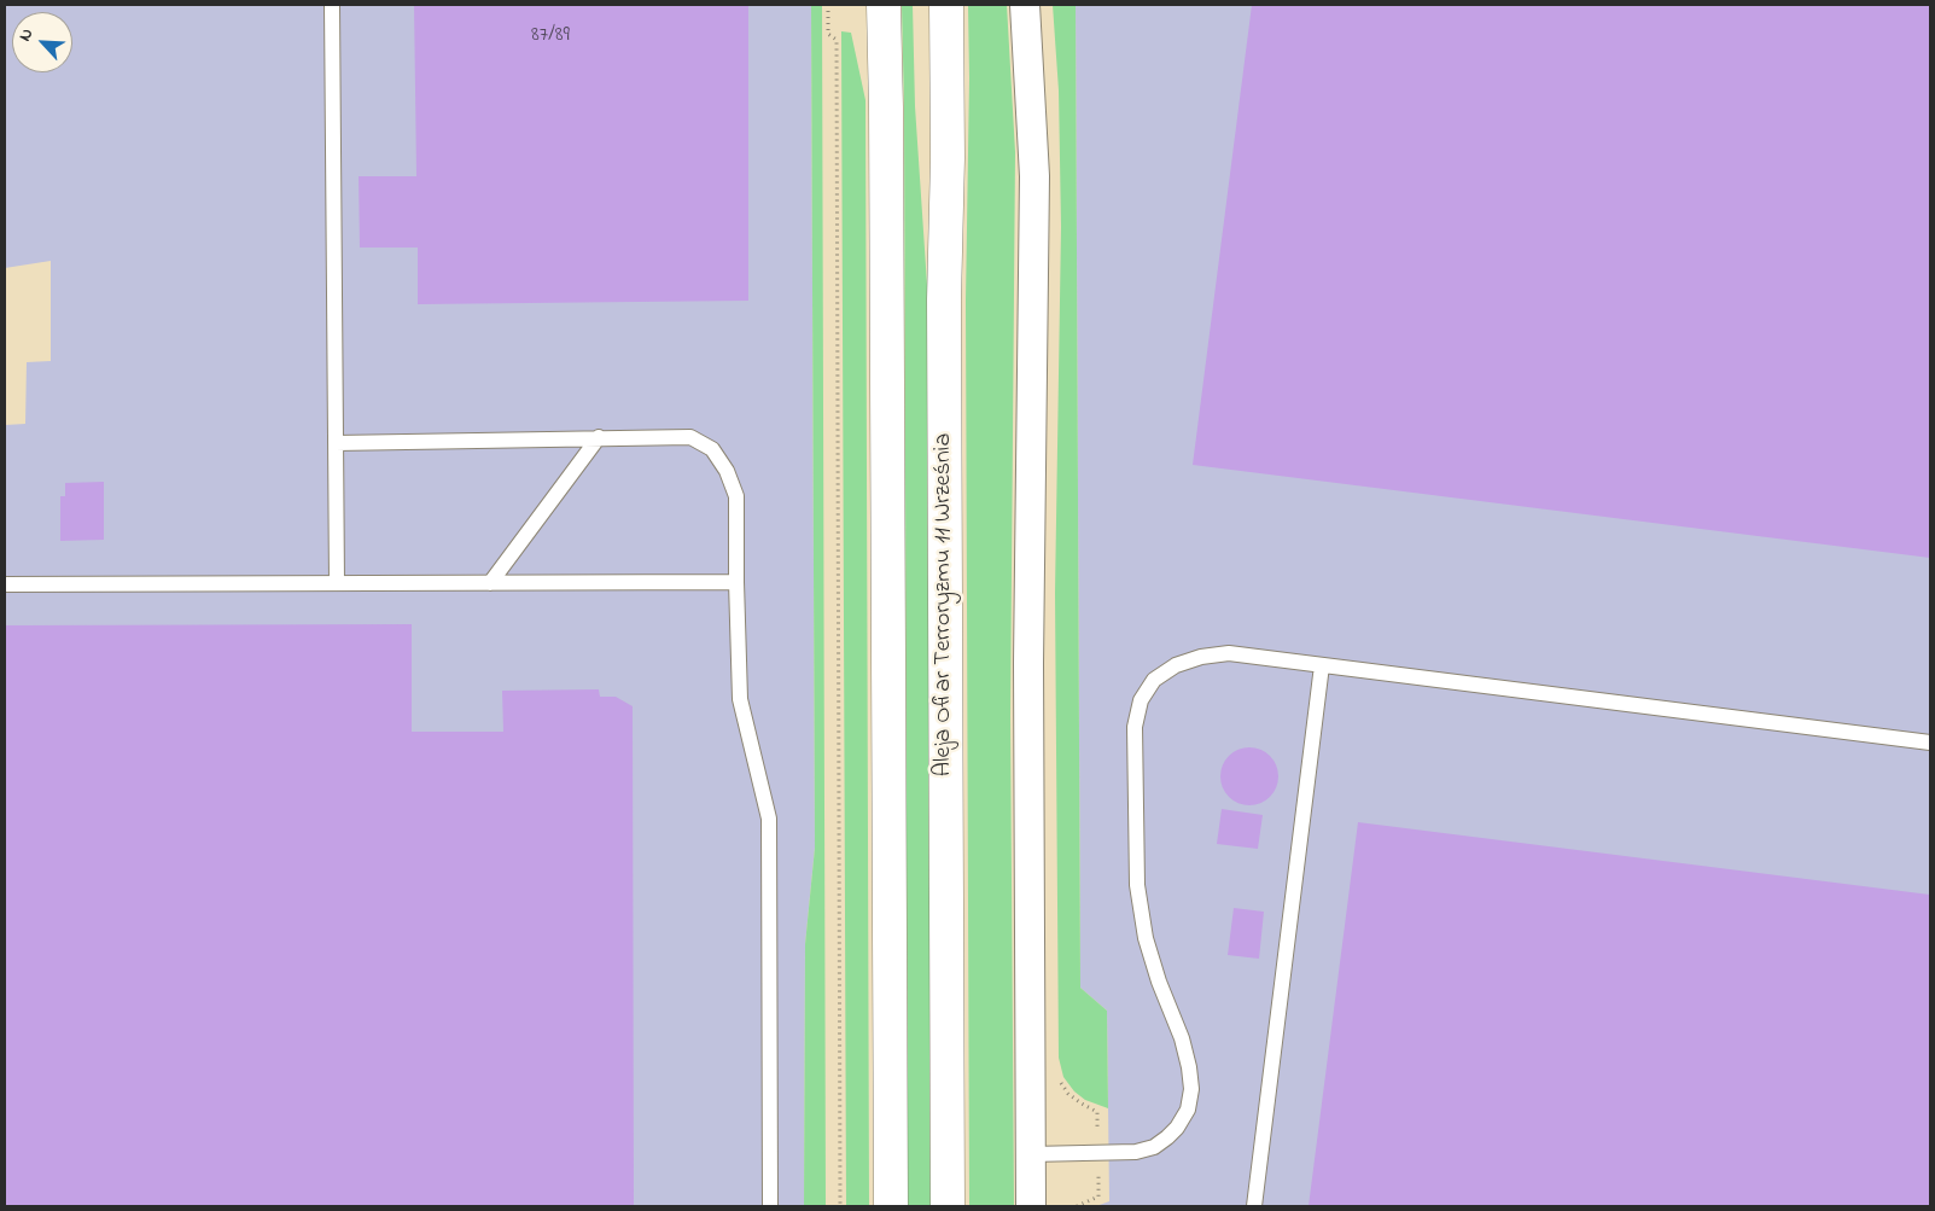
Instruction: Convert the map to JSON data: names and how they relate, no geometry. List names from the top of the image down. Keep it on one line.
{"streets":{"street":["Aleja Ofiar Terroryzmu 11 Września"]},"house_numbers":["87/89"],"north":"top left"}
